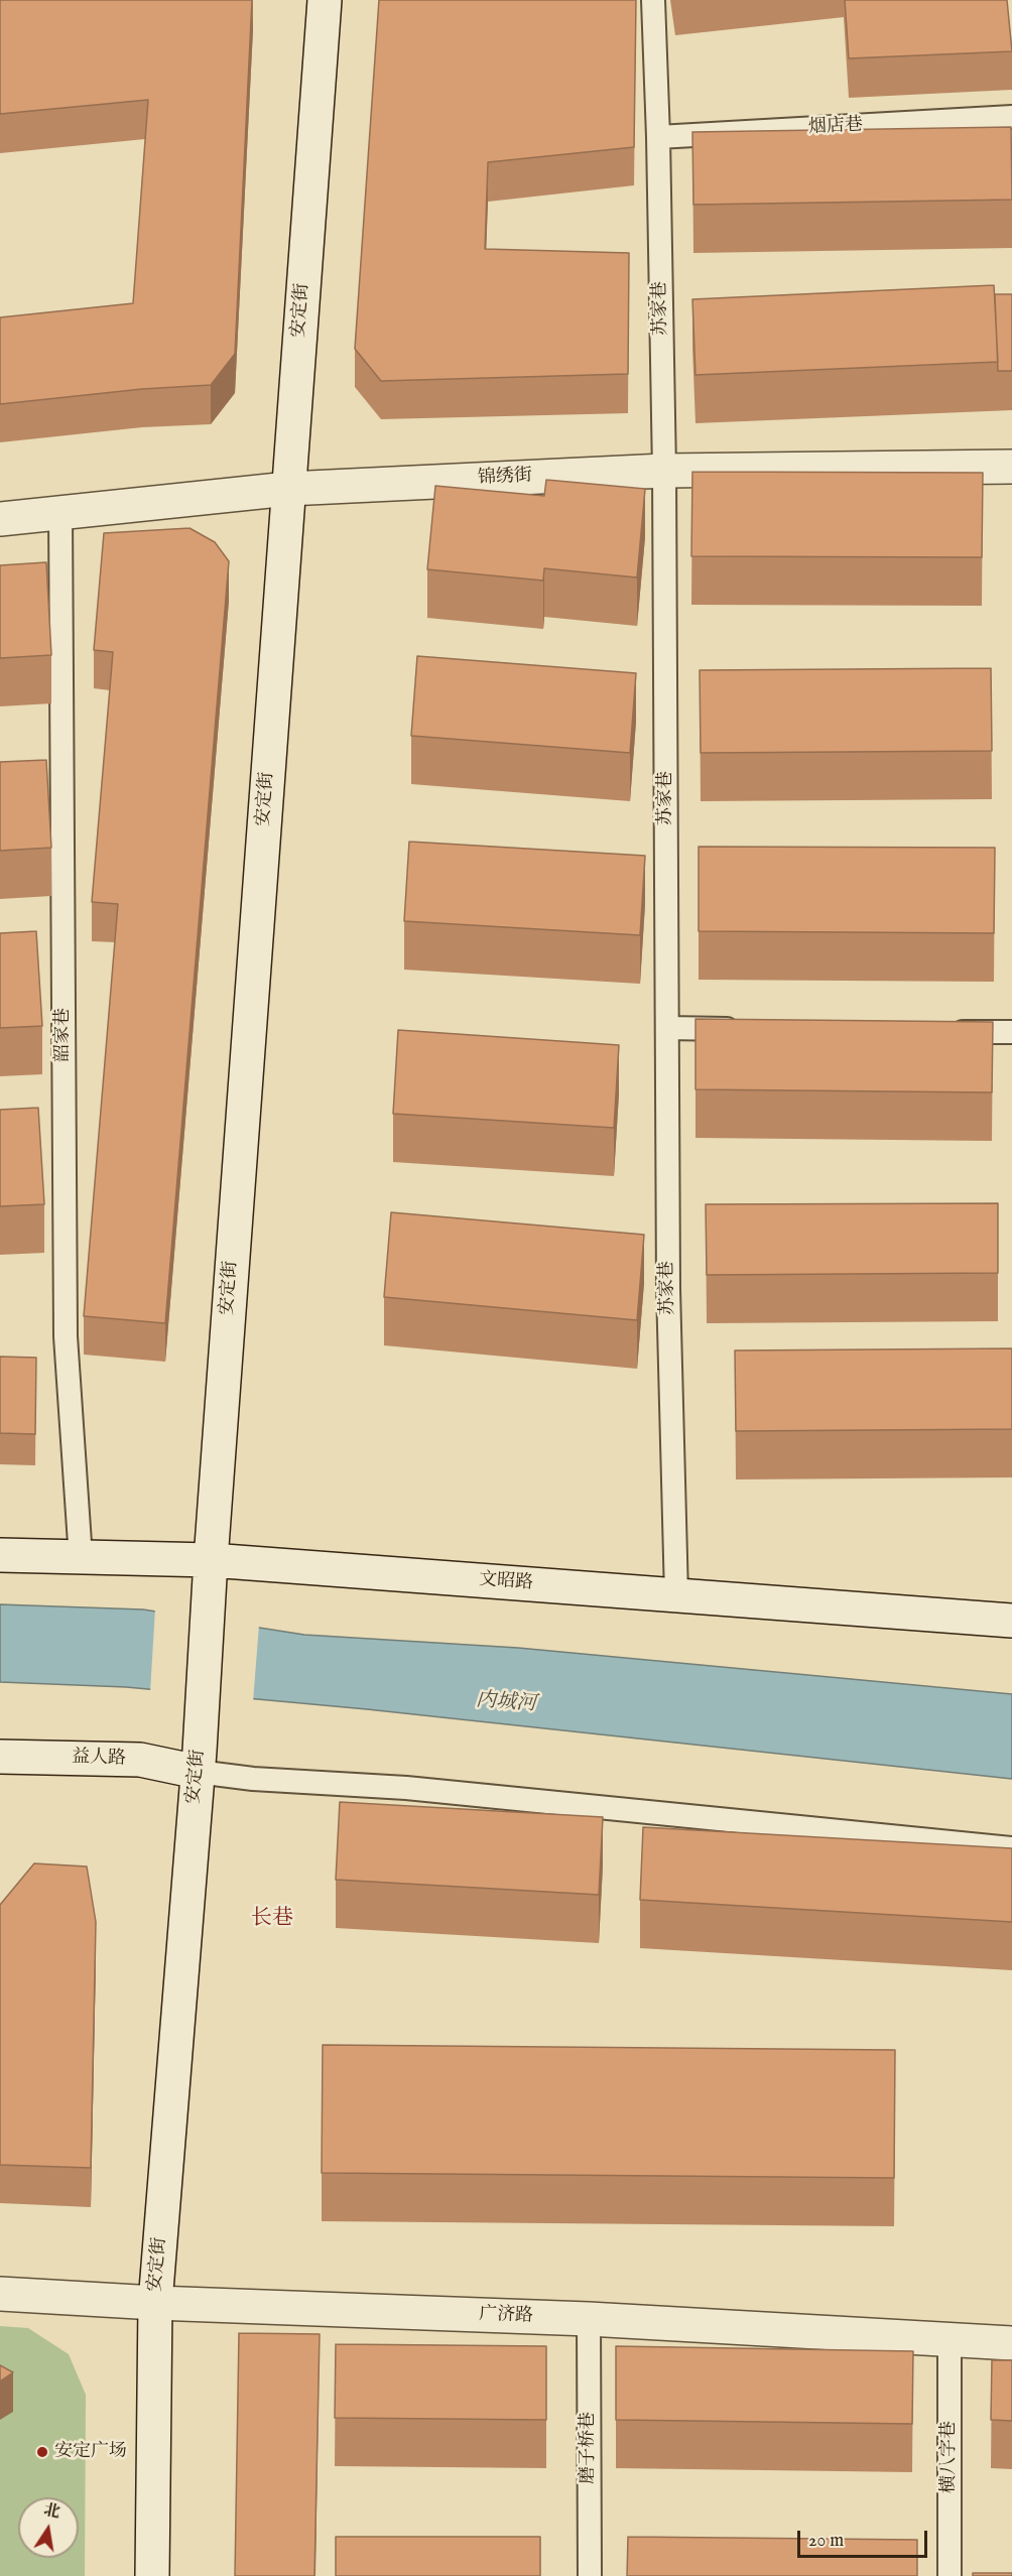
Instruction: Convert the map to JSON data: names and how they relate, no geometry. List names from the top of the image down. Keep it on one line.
{"streets":{"street":["安定街","锦绣街","文昭路","益人路","广济路"],"lane":["烟店巷","苏家巷","韶家巷","磨子桥巷","横八字巷"]},"crossings":[["烟店巷","苏家巷"],["苏家巷","锦绣街"],["苏家巷","文昭路"],["安定街","锦绣街"],["安定街","文昭路"],["安定街","益人路"],["安定街","广济路"],["锦绣街","韶家巷"],["韶家巷","文昭路"],["广济路","磨子桥巷"],["广济路","横八字巷"]],"districts":["长巷"],"water":["内城河"],"places":["安定广场"],"scale_bar":"20 m","north":"top"}
